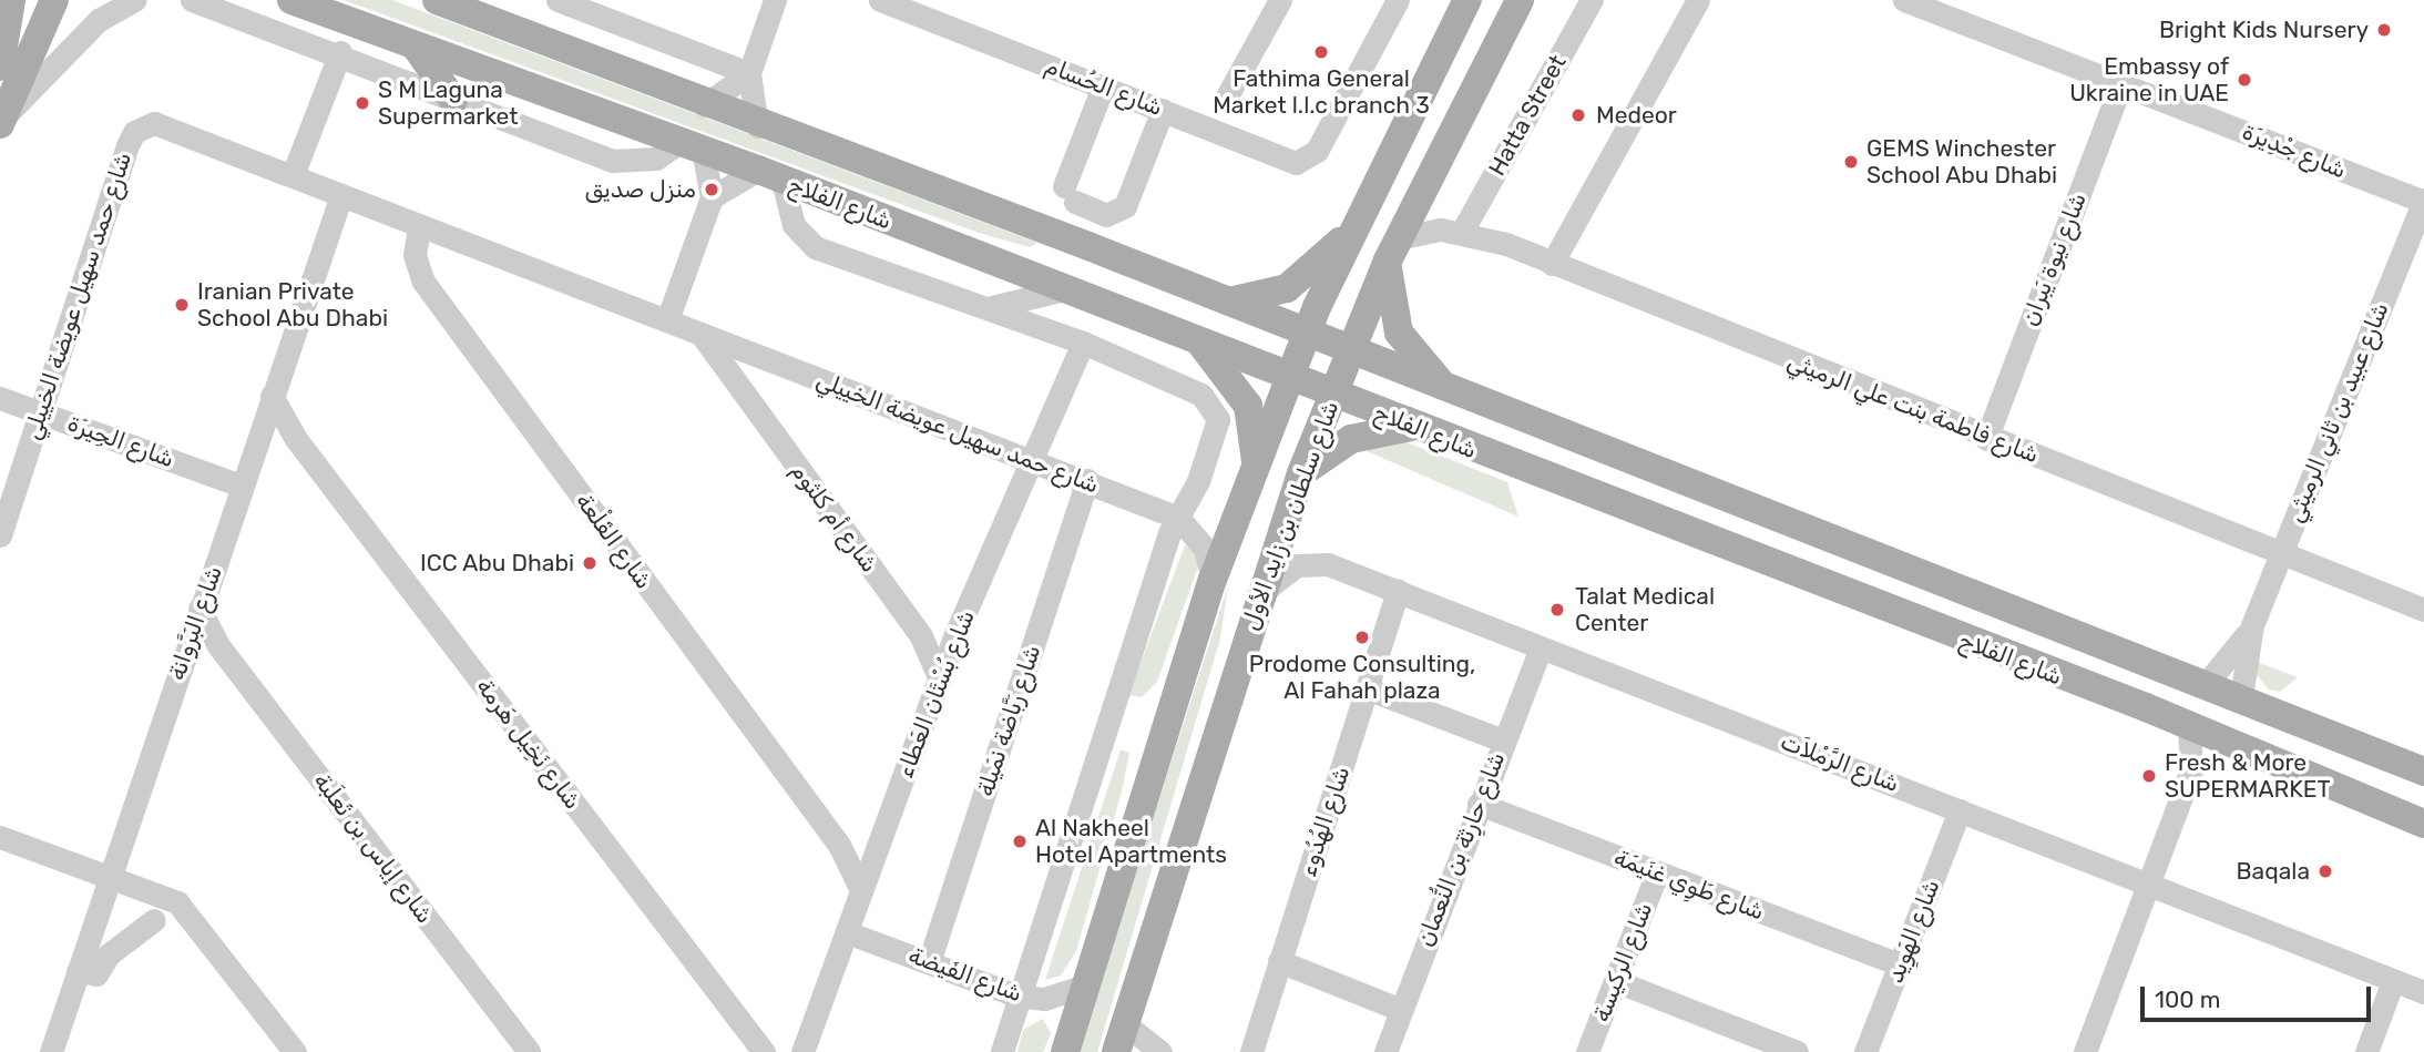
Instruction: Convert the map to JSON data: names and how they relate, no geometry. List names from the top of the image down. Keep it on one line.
{"streets":{"main road":["شارع الفلاح","شارع سلطان بن زايد الأول"],"street":["شارع الحُسام","Hatta Street","شارع جْدِيرَة","شارع نيوة يَبران","شارع حمد سهيل عويضة الخييلي","شارع فاطمة بنت علي الرميثي","شارع عبيد بن ثاني الرميثي","شارع الجِيرَة","شارع أم كلثوم","شارع القَلْعة","شارع البَرَّوانة","شارع بُسْتَان العَطاء","شارع رَبَّاضة نمَيلة","شارع نَخِيل هَرمة","شارع الرَّمْلاَت","شارع الهُدُوء","شارع إياس بن ثَعلَبة","شارع حارِثة بن النُّعمان","شارع طَوِي غنَيمَة","شارع الهَوِيد","شارع الركيسة","شارع الفَيضة"]},"crossings":[["Hatta Street","شارع فاطمة بنت علي الرميثي"],["شارع جْدِيرَة","شارع نيوة يَبران"],["شارع جْدِيرَة","شارع عبيد بن ثاني الرميثي"],["شارع الفلاح","شارع عبيد بن ثاني الرميثي"],["شارع الفلاح","شارع سلطان بن زايد الأول"],["شارع نيوة يَبران","شارع فاطمة بنت علي الرميثي"],["شارع حمد سهيل عويضة الخييلي","شارع الجِيرَة"],["شارع حمد سهيل عويضة الخييلي","شارع سلطان بن زايد الأول"],["شارع حمد سهيل عويضة الخييلي","شارع أم كلثوم"],["شارع حمد سهيل عويضة الخييلي","شارع القَلْعة"],["شارع حمد سهيل عويضة الخييلي","شارع البَرَّوانة"],["شارع حمد سهيل عويضة الخييلي","شارع بُسْتَان العَطاء"],["شارع حمد سهيل عويضة الخييلي","شارع رَبَّاضة نمَيلة"],["شارع فاطمة بنت علي الرميثي","شارع عبيد بن ثاني الرميثي"],["شارع فاطمة بنت علي الرميثي","شارع سلطان بن زايد الأول"],["شارع الجِيرَة","شارع البَرَّوانة"],["شارع سلطان بن زايد الأول","شارع الرَّمْلاَت"],["شارع سلطان بن زايد الأول","شارع الفَيضة"],["شارع أم كلثوم","شارع بُسْتَان العَطاء"],["شارع القَلْعة","شارع بُسْتَان العَطاء"],["شارع البَرَّوانة","شارع نَخِيل هَرمة"],["شارع البَرَّوانة","شارع إياس بن ثَعلَبة"],["شارع بُسْتَان العَطاء","شارع الفَيضة"],["شارع رَبَّاضة نمَيلة","شارع الفَيضة"],["شارع الرَّمْلاَت","شارع الهُدُوء"],["شارع الرَّمْلاَت","شارع حارِثة بن النُّعمان"],["شارع الرَّمْلاَت","شارع الهَوِيد"],["شارع حارِثة بن النُّعمان","شارع طَوِي غنَيمَة"],["شارع طَوِي غنَيمَة","شارع الهَوِيد"],["شارع طَوِي غنَيمَة","شارع الركيسة"]],"places":["Bright Kids Nursery","Fathima General Market l.l.c branch 3","Embassy of Ukraine in UAE","S M Laguna Supermarket","Medeor","GEMS Winchester School Abu Dhabi","منزل صديق","Iranian Private School Abu Dhabi","ICC Abu Dhabi","Talat Medical Center","Prodome Consulting, Al Fahah plaza","Fresh & More SUPERMARKET","Al Nakheel Hotel Apartments","Baqala"],"scale_bar":"100 m"}
